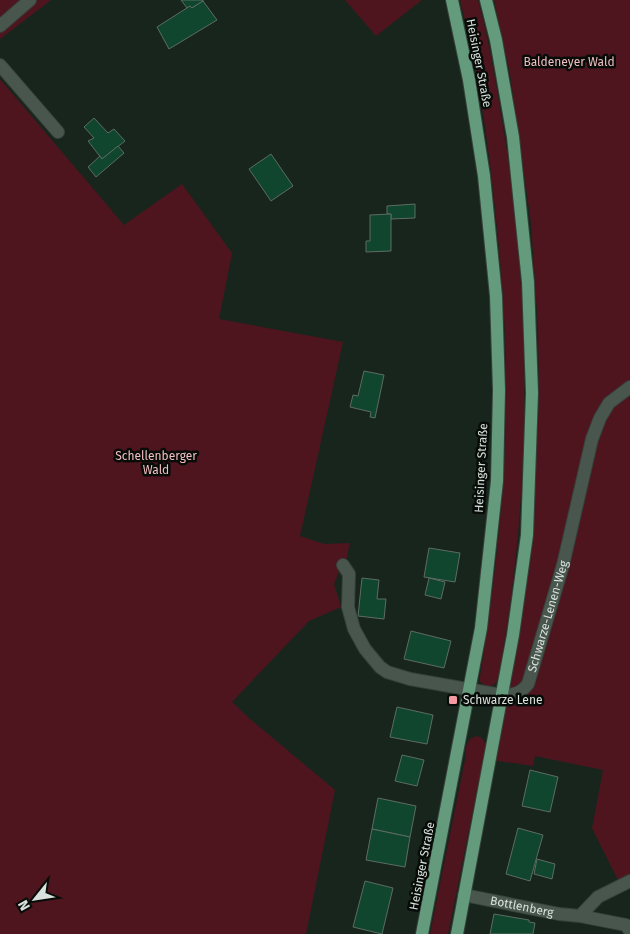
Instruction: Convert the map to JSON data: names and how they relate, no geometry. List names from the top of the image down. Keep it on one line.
{"streets":{"main road":["Heisinger Straße"],"street":["Schwarze-Lenen-Weg","Bottlenberg"]},"crossings":[["Heisinger Straße","Schwarze-Lenen-Weg"],["Heisinger Straße","Bottlenberg"]],"parks":["Baldeneyer Wald","Schellenberger Wald"],"places":{"transit":["Schwarze Lene"]},"north":"bottom left"}
